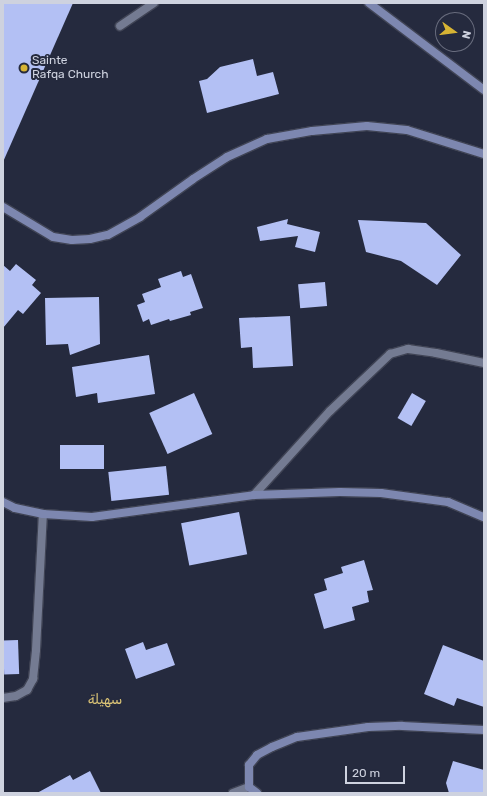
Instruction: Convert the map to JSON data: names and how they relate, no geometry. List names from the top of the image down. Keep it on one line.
{"districts":["سهيلة"],"places":["Sainte Rafqa Church"],"scale_bar":"20 m","north":"right"}
